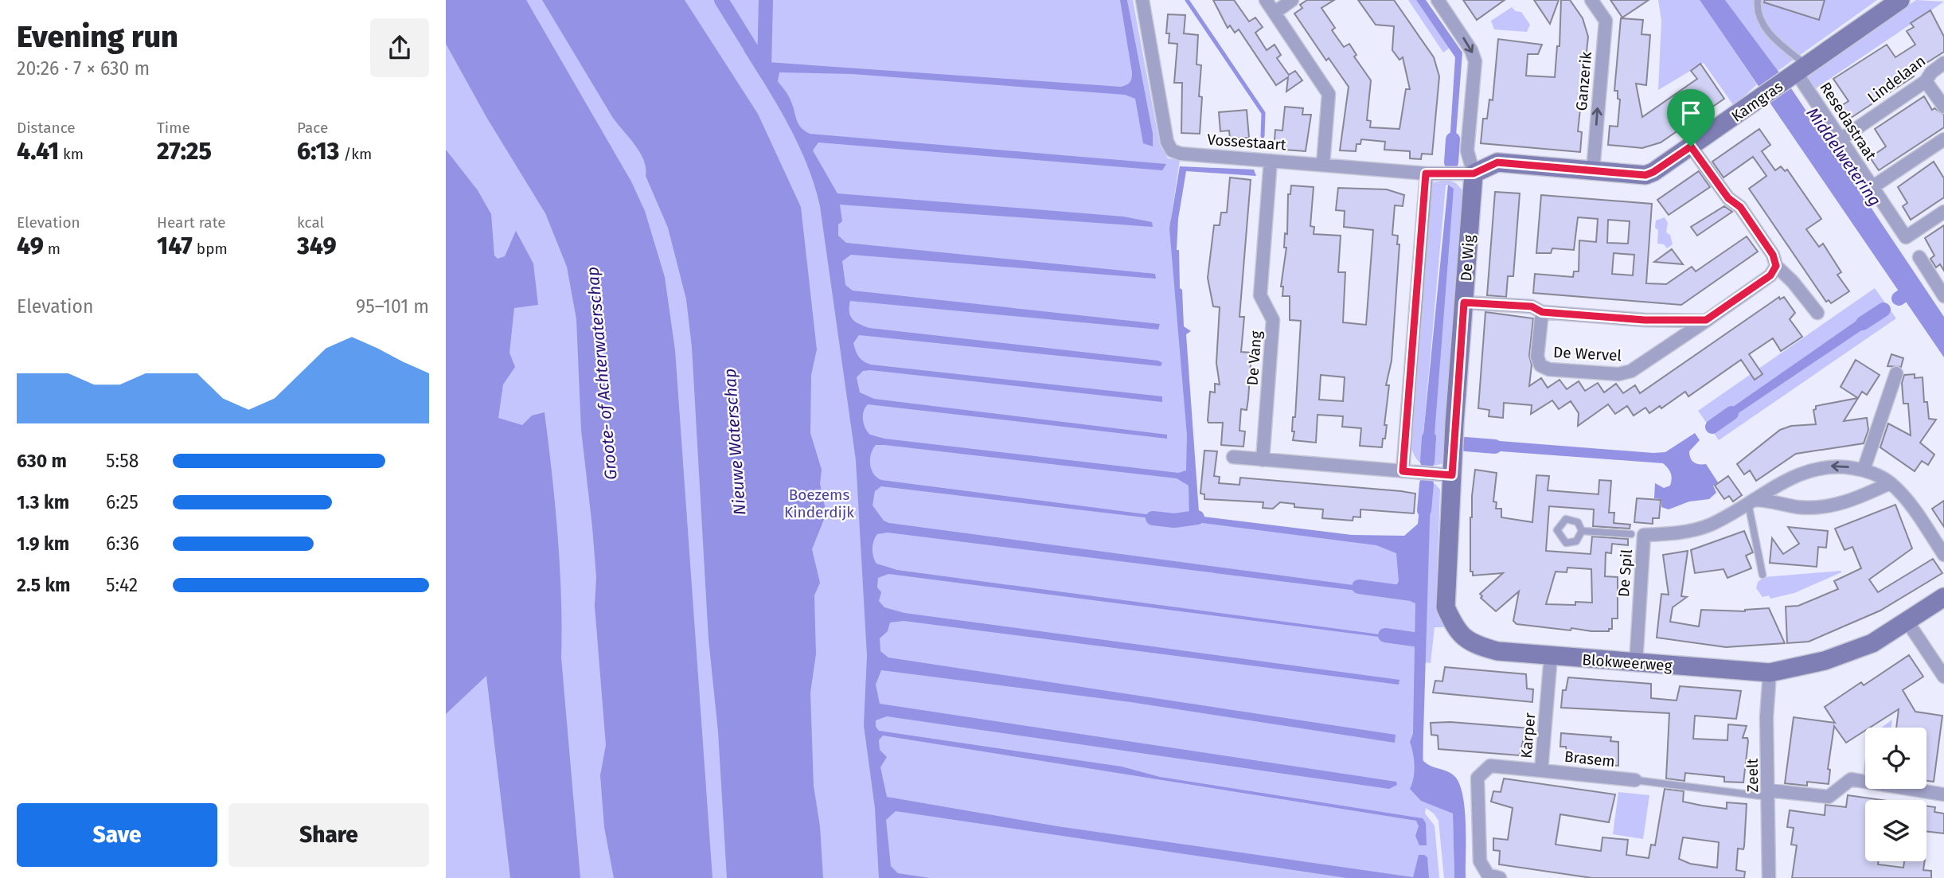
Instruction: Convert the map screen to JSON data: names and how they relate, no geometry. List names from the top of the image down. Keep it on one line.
{"streets":{"street":["Lindelaan","Ganzerik","Kamgras","Resedastraat","Vossestaart","De Wig","De Wervel","De Vang","De Spil","Blokweerweg","Karper","Brasem","Zeelt"]},"crossings":[["Lindelaan","Resedastraat"],["Ganzerik","Kamgras"],["Kamgras","Resedastraat"],["Kamgras","Vossestaart"],["Kamgras","De Wig"],["Vossestaart","De Wig"],["Vossestaart","De Vang"],["De Wig","Blokweerweg"],["De Spil","Blokweerweg"],["Blokweerweg","Karper"],["Blokweerweg","Zeelt"],["Karper","Brasem"]],"one_way":["Ganzerik"],"water":["Middelwetering","Groote- of Achterwaterschap","Nieuwe Waterschap"],"parks":["Boezems Kinderdijk"],"page":{"heading":["Evening run","20:26 · 7 × 630 m"],"stats":[["Distance","4.41 km"],["Time","27:25"],["Pace","6:13 /km"],["Elevation","49 m"],["Heart rate","147 bpm"],["kcal","349"]],"chart":["Elevation","95–101 m"],"list":[{"name":"630 m","note":"5:58"},{"name":"1.3 km","note":"6:25"},{"name":"1.9 km","note":"6:36"},{"name":"2.5 km","note":"5:42"}],"buttons":["Save","Share"]}}
